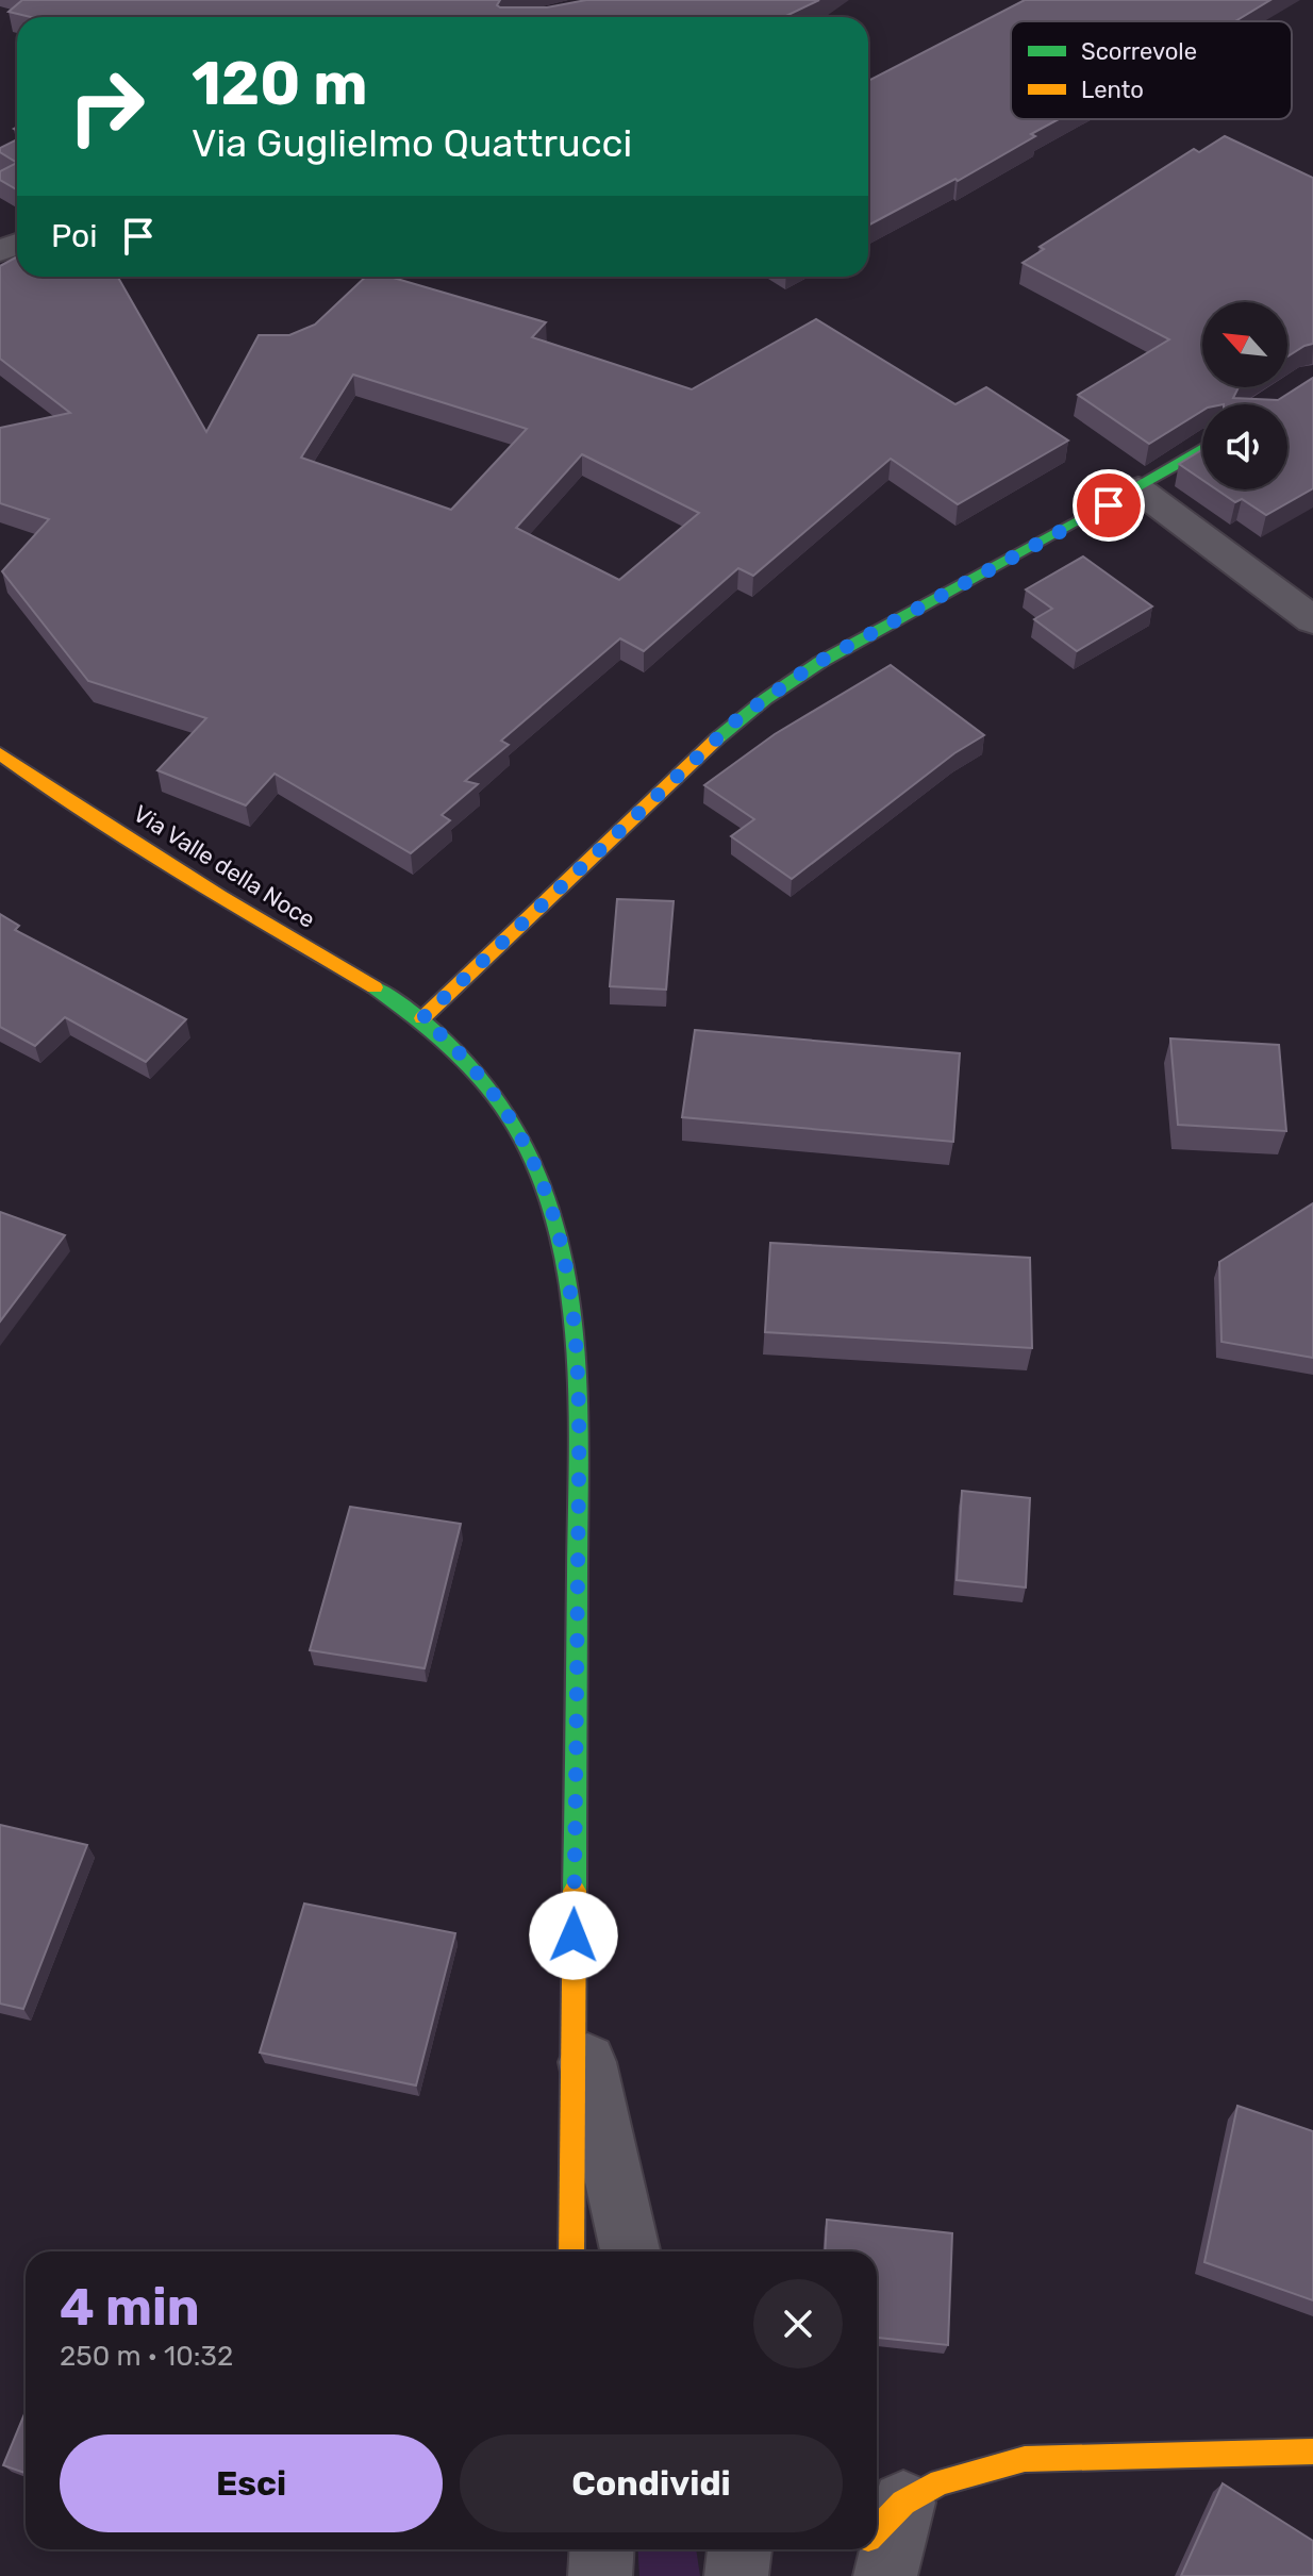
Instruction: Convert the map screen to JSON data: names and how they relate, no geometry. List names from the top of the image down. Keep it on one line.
{"streets":{"street":["Via Valle della Noce"]},"legend":["Scorrevole","Lento"],"north":"top left","page":{"turn":["120 m","Via Guglielmo Quattrucci"],"then":"Poi","heading":["4 min","250 m · 10:32"],"buttons":["Esci","Condividi"]}}
